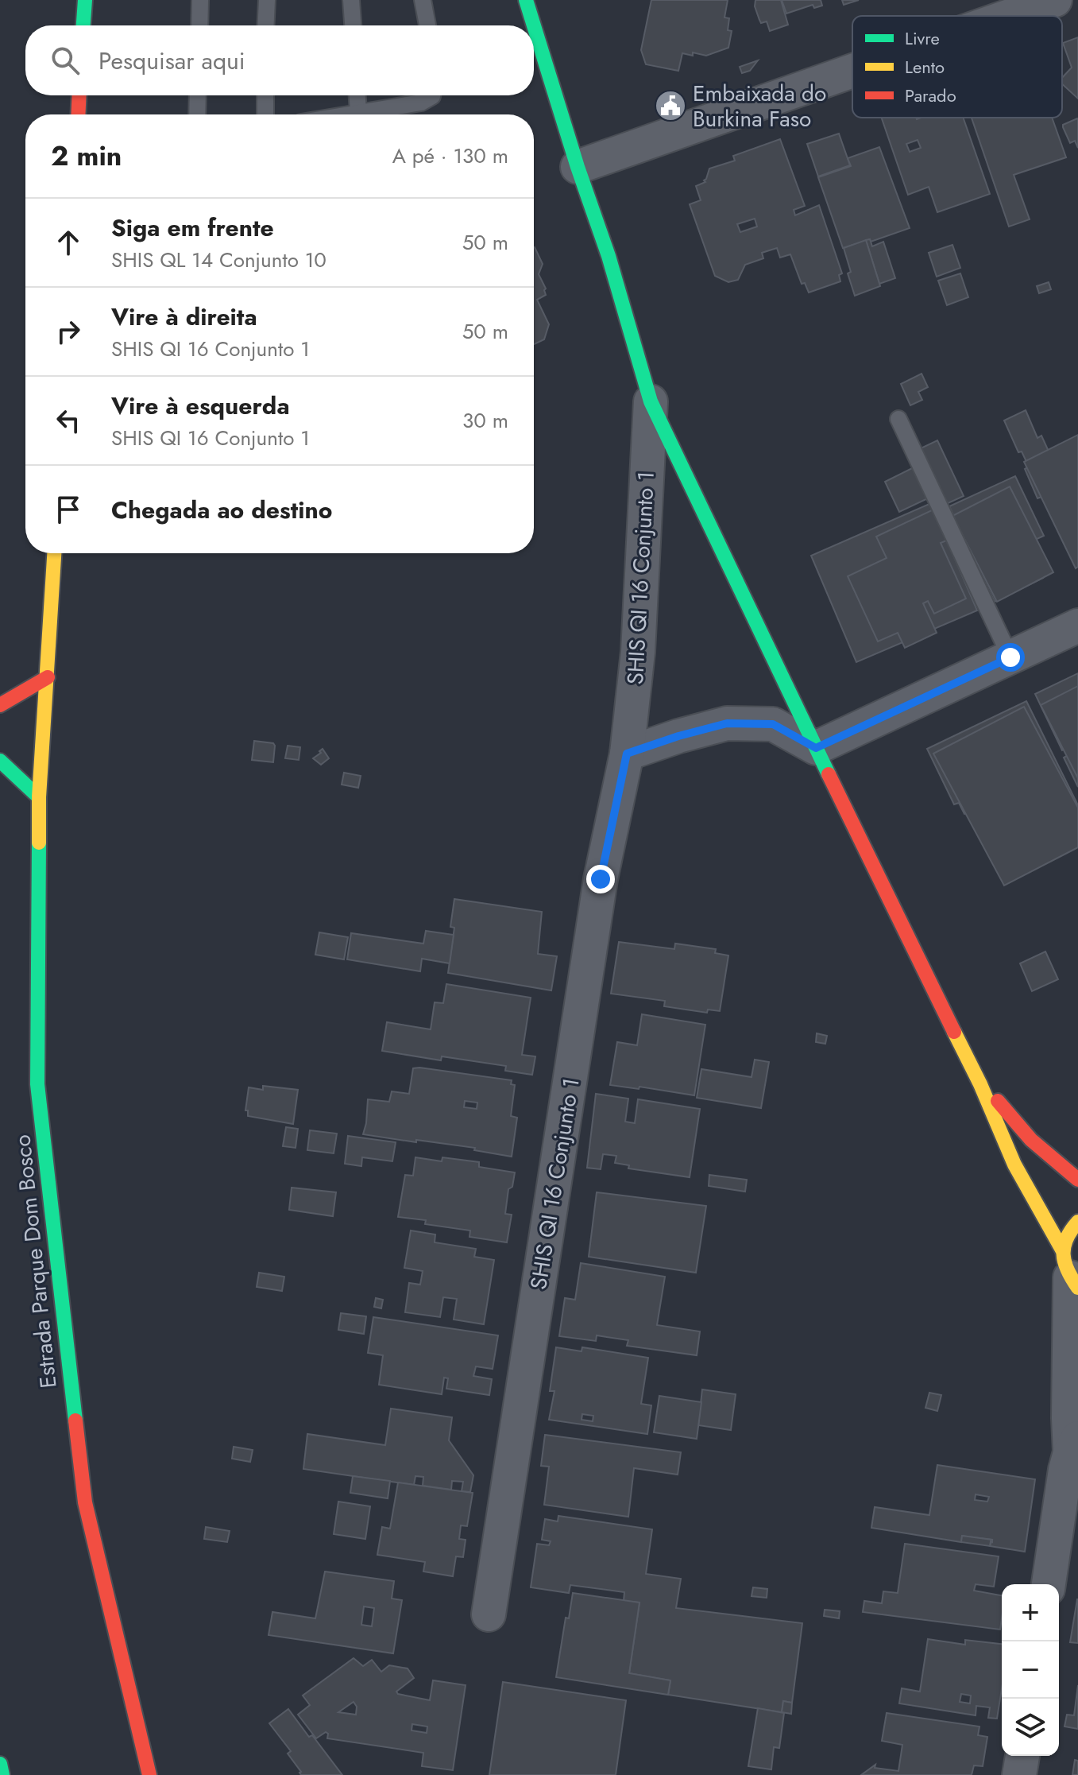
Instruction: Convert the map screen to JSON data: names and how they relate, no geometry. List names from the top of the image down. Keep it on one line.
{"streets":{"street":["SHIS QI 16 Conjunto 1","Estrada Parque Dom Bosco"]},"places":{"public building":["Embaixada do Burkina Faso"]},"legend":["Livre","Lento","Parado"],"page":{"search":"Pesquisar aqui","heading":["2 min","A pé · 130 m"],"list":[["Siga em frente","SHIS QL 14 Conjunto 10","50 m"],["Vire à direita","SHIS QI 16 Conjunto 1","50 m"],["Vire à esquerda","SHIS QI 16 Conjunto 1","30 m"],"Chegada ao destino"],"map_buttons":["+","−"]}}
